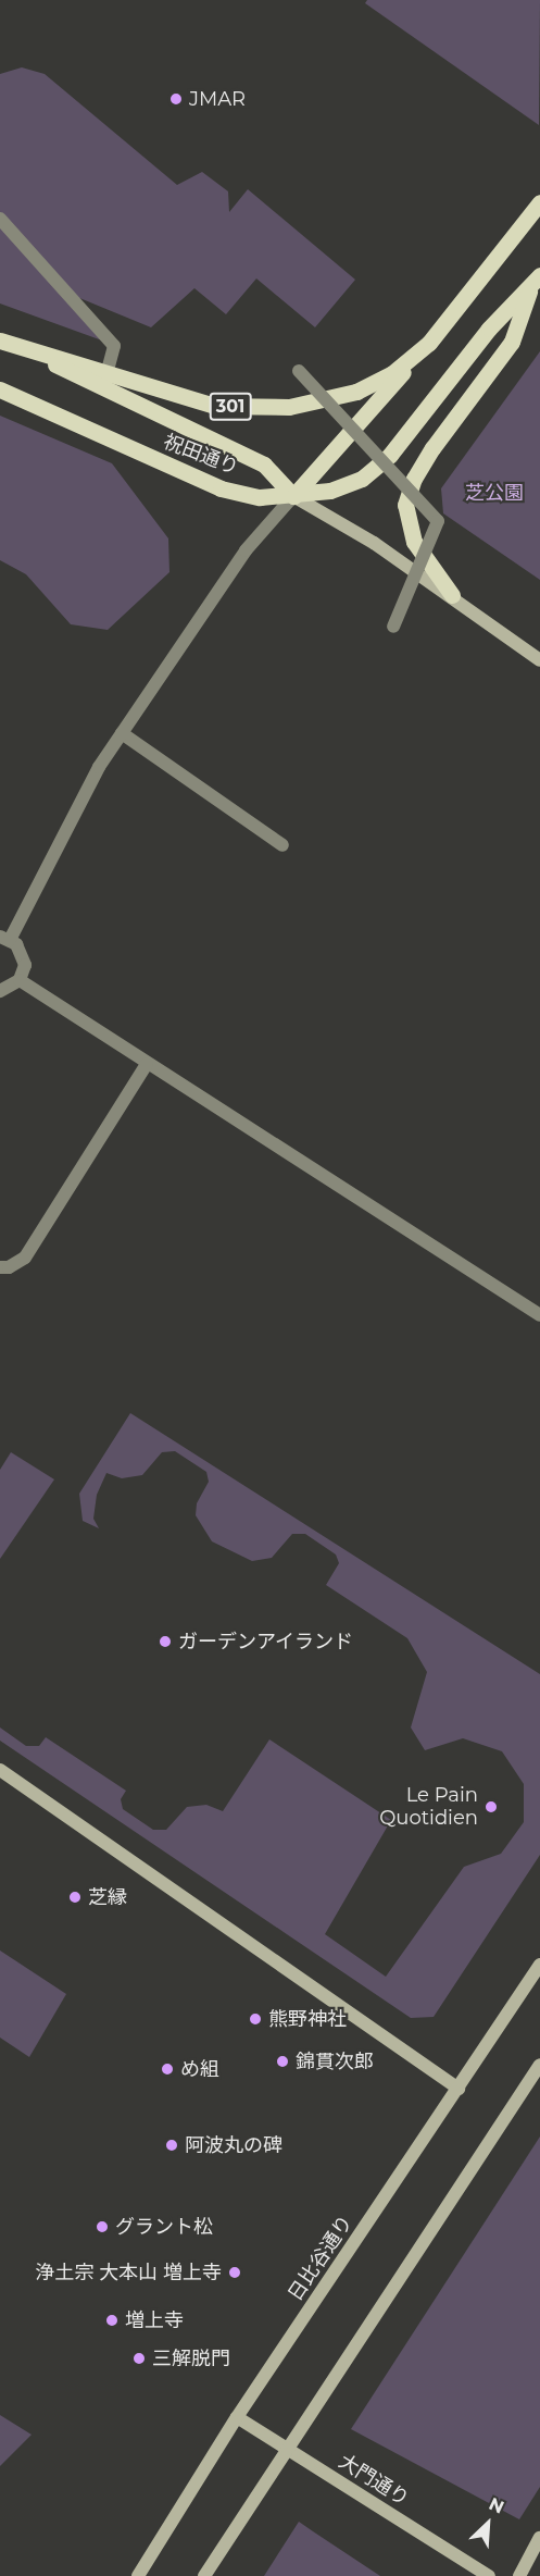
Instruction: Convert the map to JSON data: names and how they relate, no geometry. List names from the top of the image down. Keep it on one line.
{"streets":{"main road":["301","祝田通り","日比谷通り","大門通り"]},"crossings":[["日比谷通り","大門通り"]],"parks":["芝公園"],"places":["JMAR","ガーデンアイランド","Le Pain Quotidien","芝縁","熊野神社","錦貫次郎","め組","阿波丸の碑","グラント松","浄土宗 大本山 増上寺","増上寺","三解脱門"],"north":"top right"}
